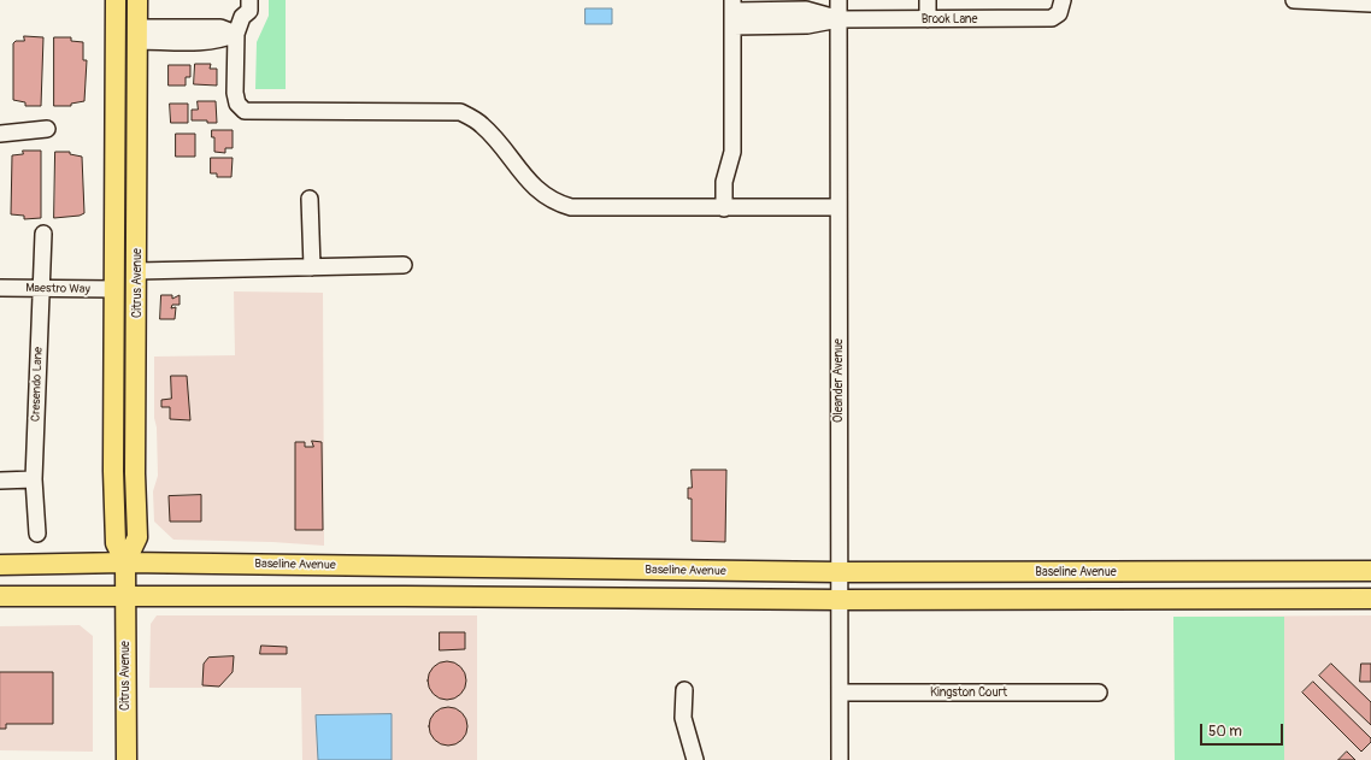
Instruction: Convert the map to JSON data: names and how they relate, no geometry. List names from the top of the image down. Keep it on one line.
{"streets":{"main road":["Citrus Avenue","Baseline Avenue"],"street":["Brook Lane","Maestro Way","Oleander Avenue","Cresendo Lane","Kingston Court"]},"crossings":[["Brook Lane","Oleander Avenue"],["Citrus Avenue","Maestro Way"],["Citrus Avenue","Baseline Avenue"],["Maestro Way","Cresendo Lane"],["Oleander Avenue","Baseline Avenue"],["Oleander Avenue","Kingston Court"]],"scale_bar":"50 m"}
